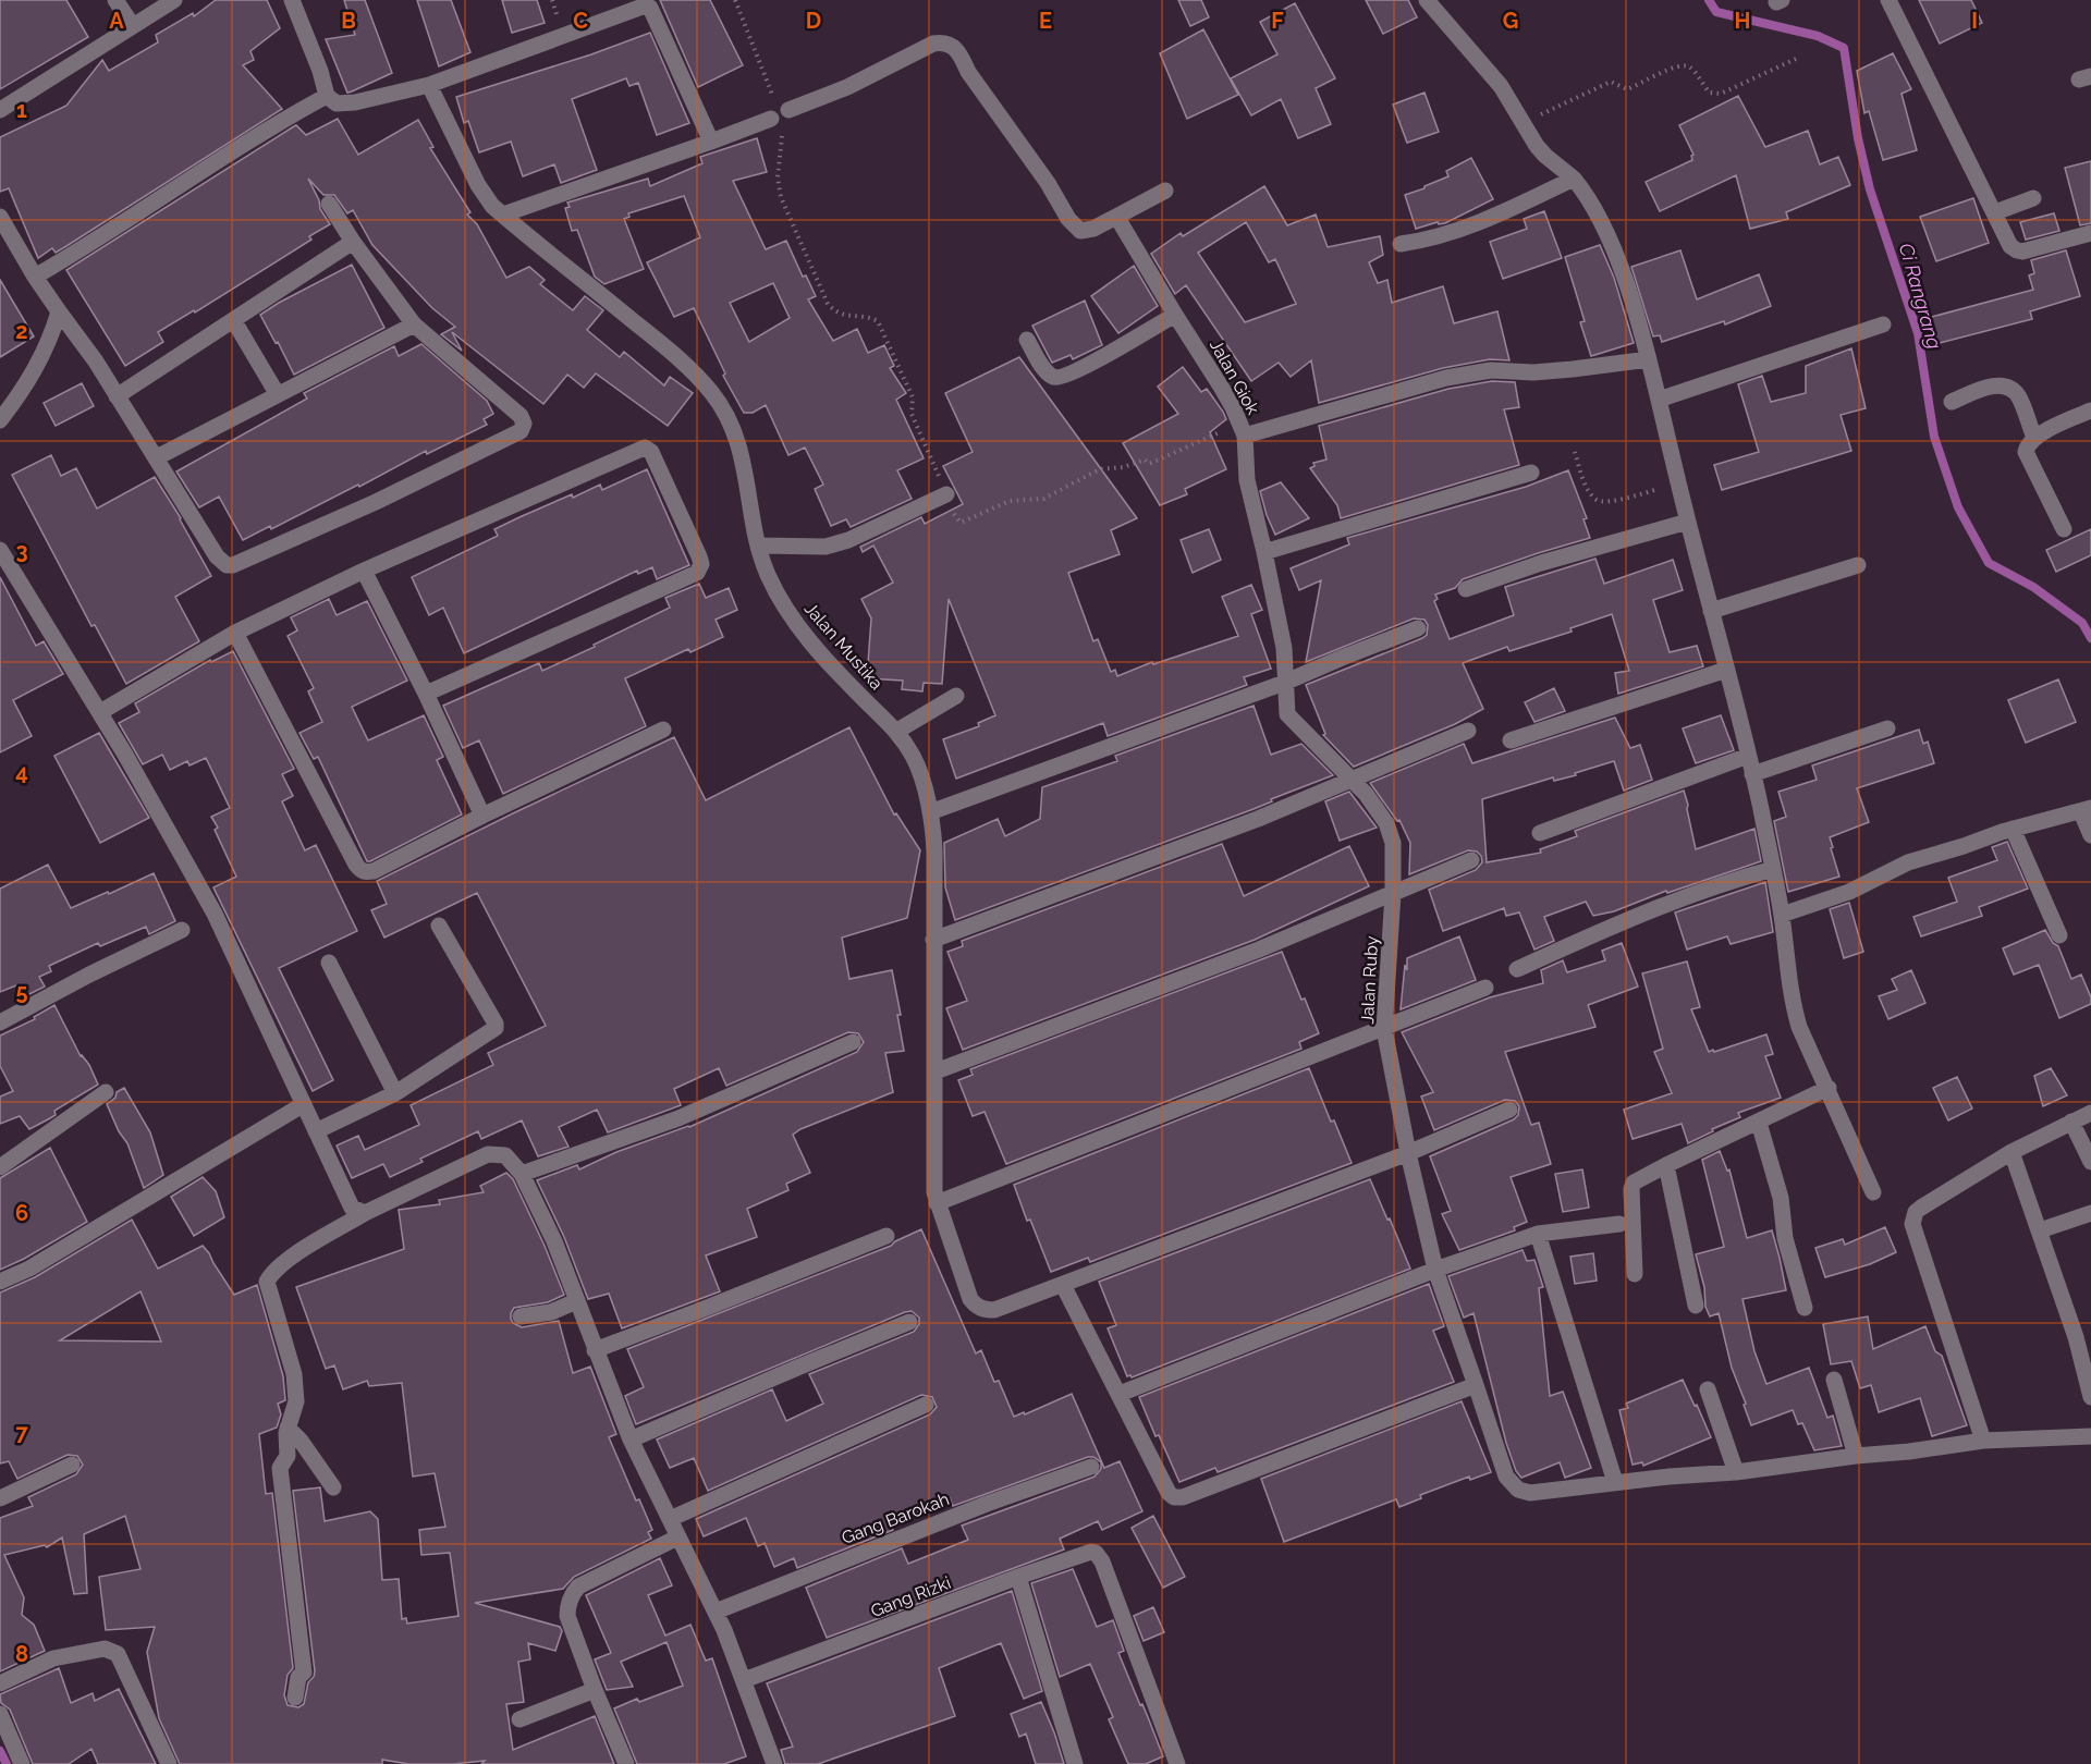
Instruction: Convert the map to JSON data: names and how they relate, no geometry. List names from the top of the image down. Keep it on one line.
{"streets":{"street":["Jalan Giok","Jalan Mustika","Jalan Ruby","Gang Barokah","Gang Rizki"]},"crossings":[["Jalan Giok","Jalan Ruby"]],"water":["Ci Rangrang"],"grid":{"columns":["A","B","C","D","E","F","G","H","I"],"rows":["1","2","3","4","5","6","7","8"]}}
